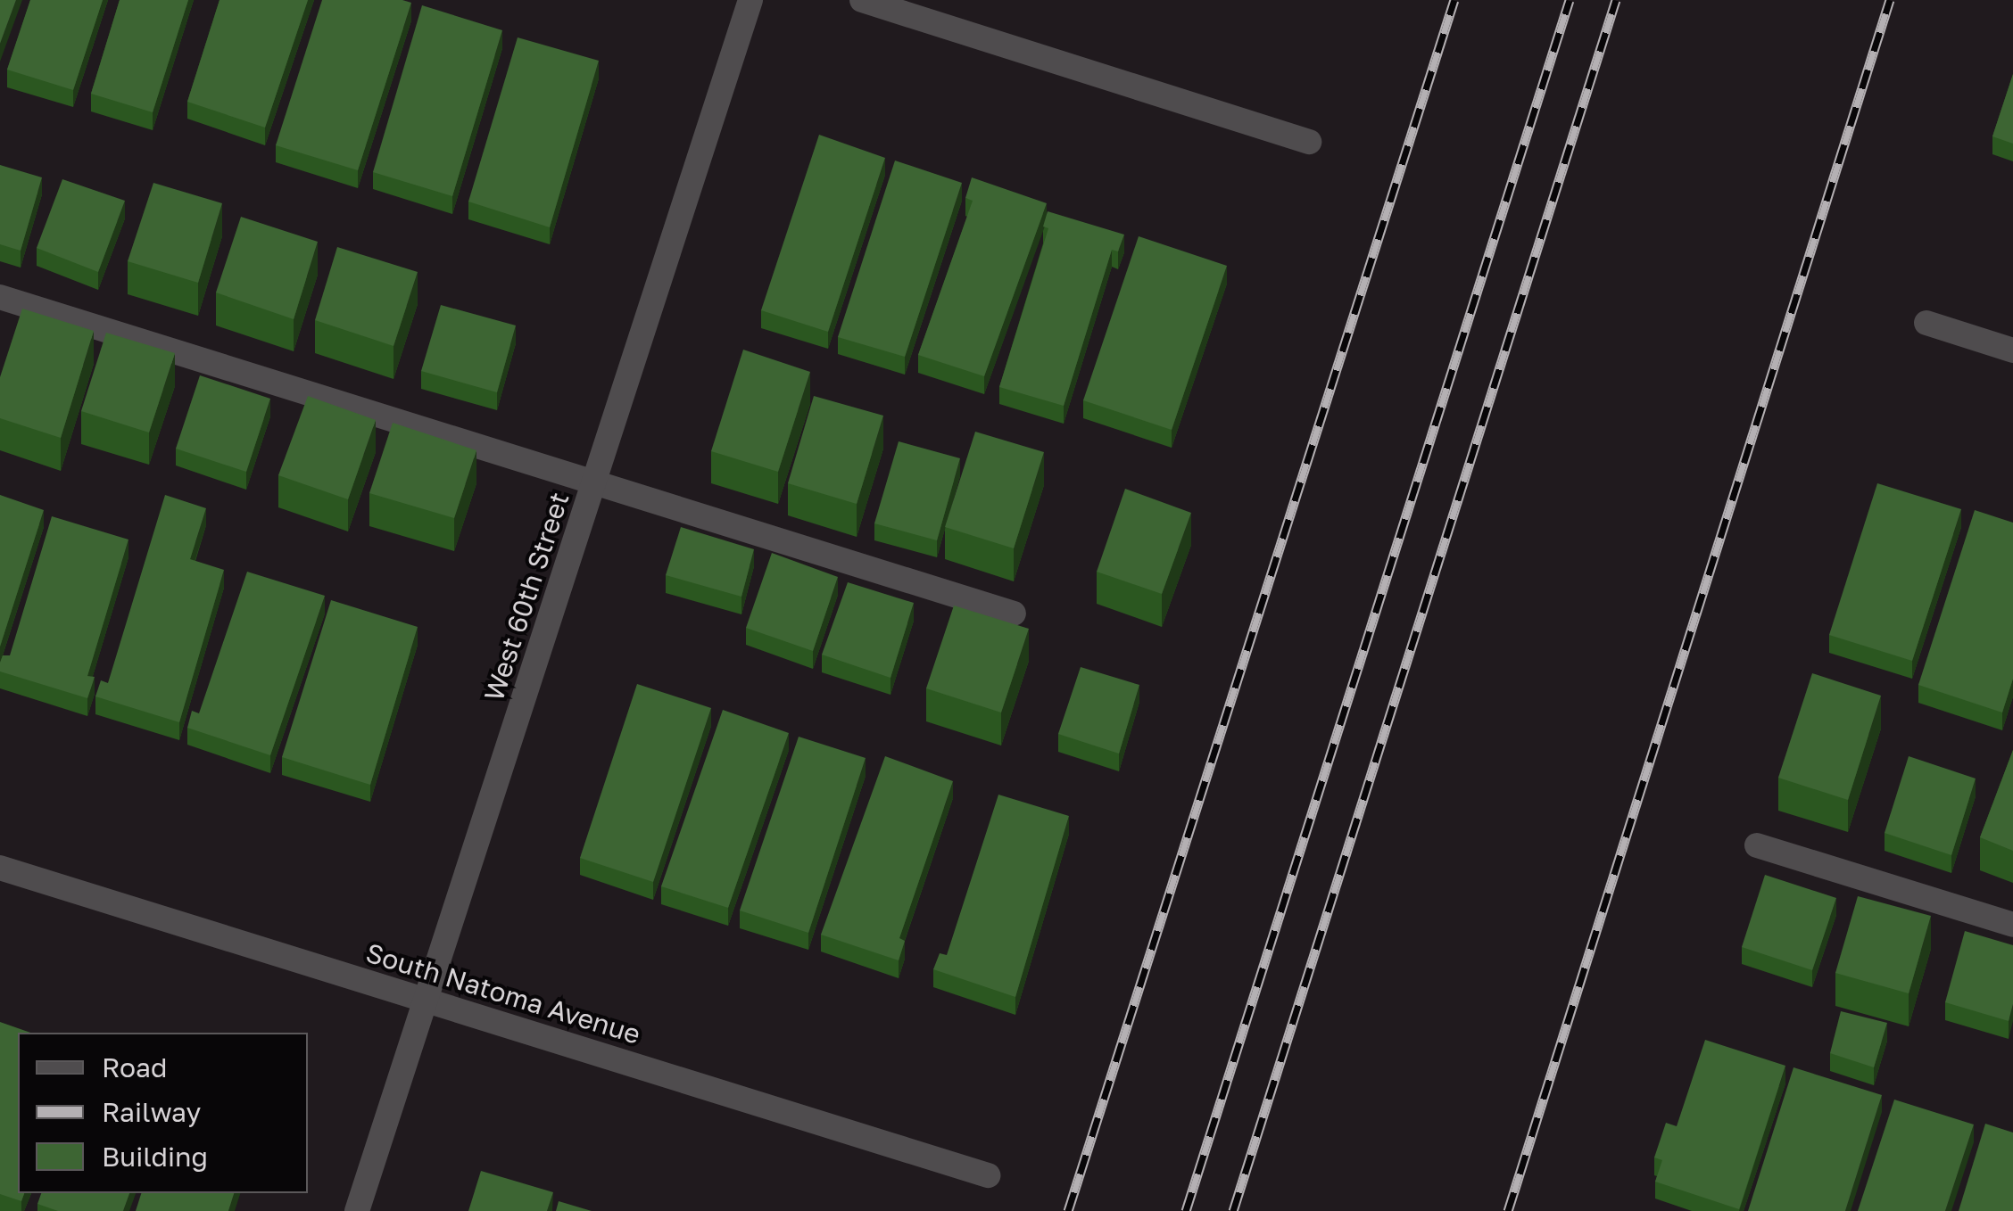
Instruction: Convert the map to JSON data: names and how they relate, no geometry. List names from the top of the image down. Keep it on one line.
{"streets":{"street":["West 60th Street","South Natoma Avenue"]},"crossings":[["West 60th Street","South Natoma Avenue"]],"legend":["Road","Railway","Building"]}
